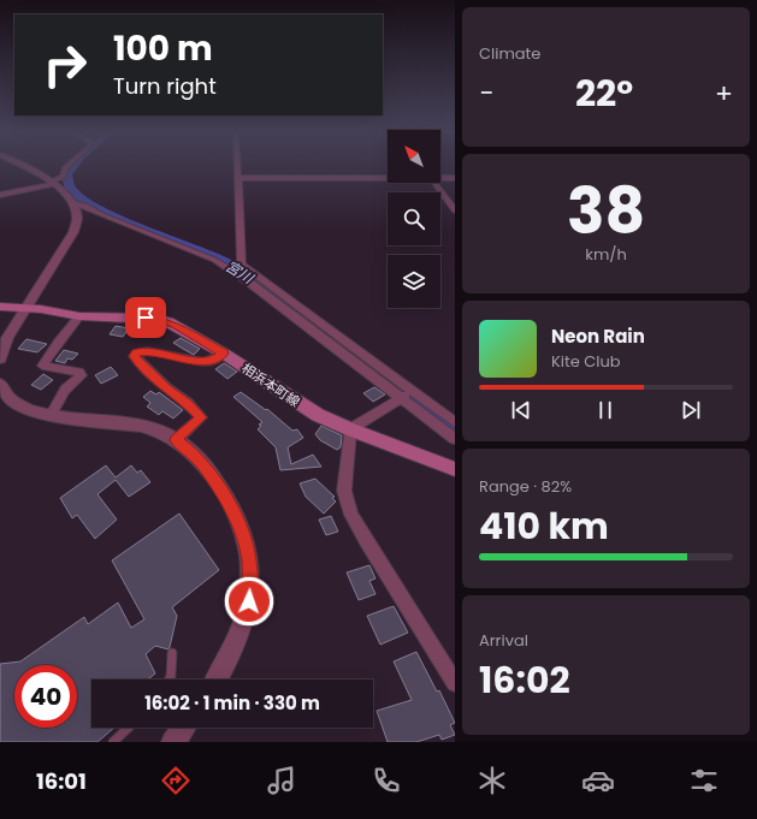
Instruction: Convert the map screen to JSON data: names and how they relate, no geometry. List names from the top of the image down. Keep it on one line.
{"streets":{"main road":["相浜本町線"]},"water":["宮川"],"north":"top left","page":{"tile":["Climate",["38","km/h"],["Range · 82%","410 km"],["Arrival","16:02"]],"turn":["100 m","Turn right"],"heat":["−","22°","+"],"song":["Neon Rain","Kite Club"],"limit":"40","trip":"16:02 · 1 min · 330 m","tabs":"16:01"}}
